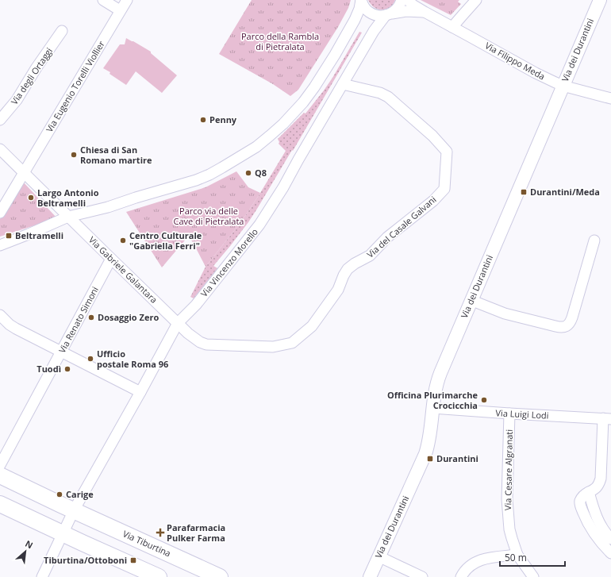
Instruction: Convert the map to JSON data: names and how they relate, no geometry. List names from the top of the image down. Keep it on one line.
{"streets":{"main road":["Via Tiburtina"],"street":["Via dei Durantini","Via Filippo Meda","Via degli Ortaggi","Via Eugenio Torelli Viollier","Via del Casale Galvani","Via Vincenzo Morello","Via Gabriele Galantara","Via Renato Simoni","Via Luigi Lodi","Via Cesare Algranati"]},"crossings":[["Via dei Durantini","Via Filippo Meda"],["Via dei Durantini","Via Luigi Lodi"],["Via Filippo Meda","Via Vincenzo Morello"],["Via del Casale Galvani","Via Vincenzo Morello"],["Via del Casale Galvani","Via Gabriele Galantara"],["Via Vincenzo Morello","Via Gabriele Galantara"],["Via Vincenzo Morello","Via Tiburtina"],["Via Gabriele Galantara","Via Renato Simoni"],["Via Luigi Lodi","Via Cesare Algranati"]],"parks":["Parco della Rambla di Pietralata","Parco via delle Cave di Pietralata"],"places":{"other":["Penny","Chiesa di San Romano martire","Q8","Largo Antonio Beltramelli","Centro Culturale \"Gabriella Ferri\"","Dosaggio Zero","Ufficio postale Roma 96","Tuodì","Officina Plurimarche Crocicchia","Carige"],"transit":["Durantini/Meda","Beltramelli","Durantini","Tiburtina/Ottoboni"],"health":["Parafarmacia Pulker Farma"]},"scale_bar":"50 m","north":"top right"}
